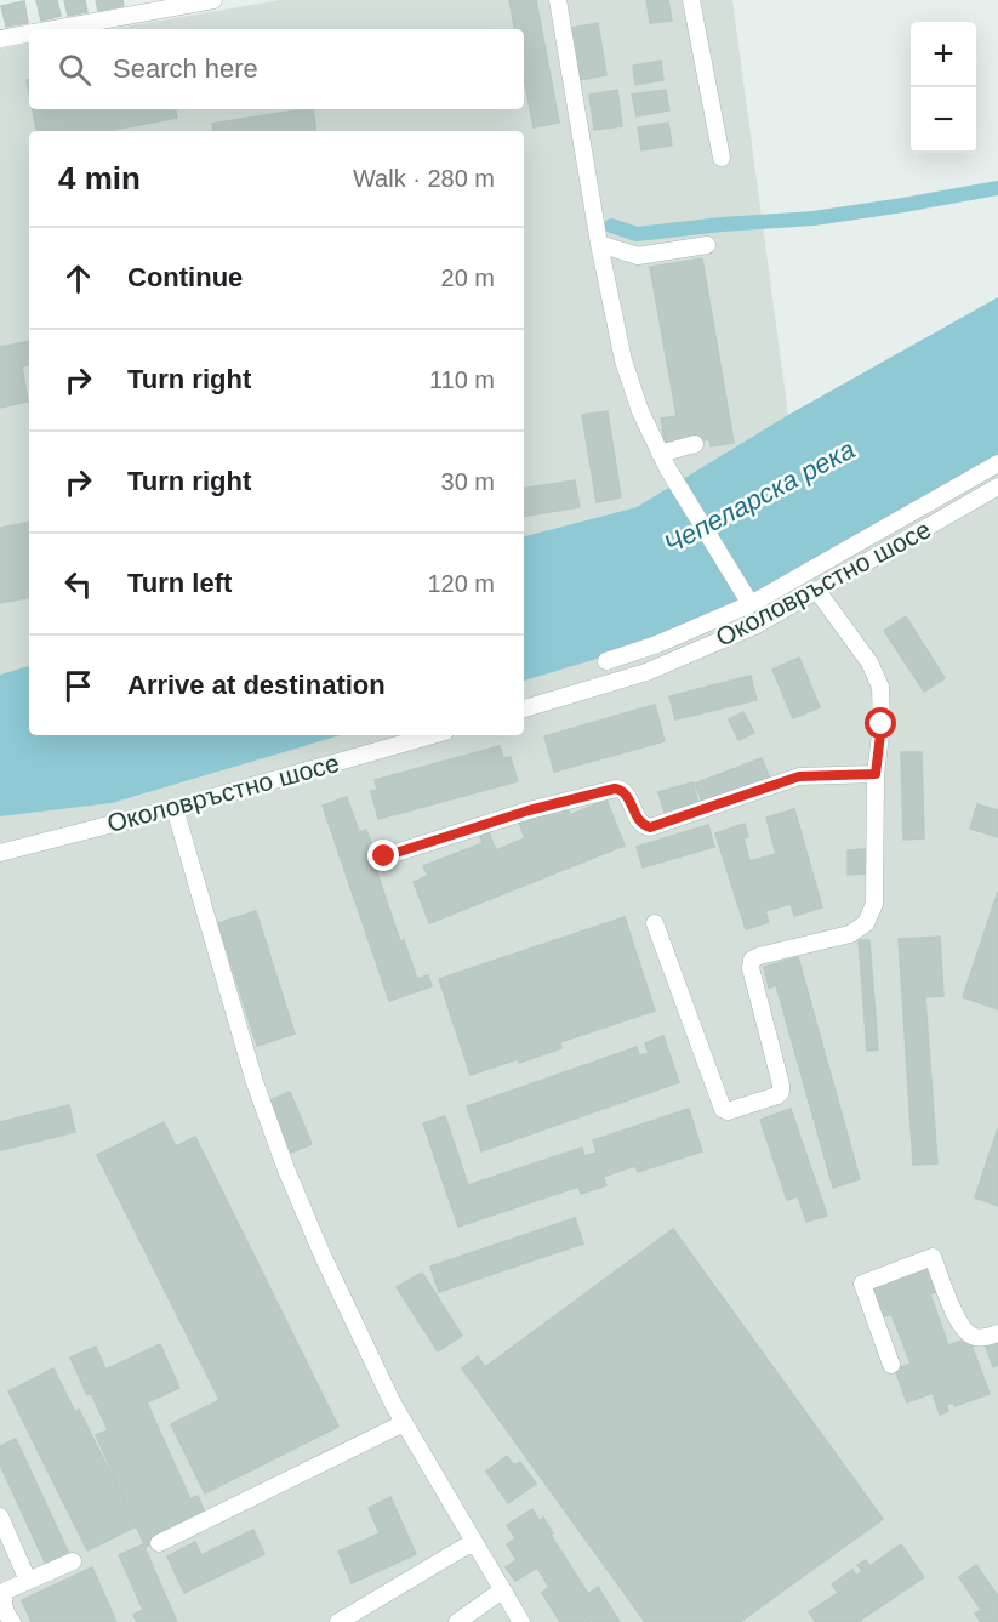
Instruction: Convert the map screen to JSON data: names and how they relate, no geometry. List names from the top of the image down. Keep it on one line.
{"streets":{"street":["Околовръстно шосе"]},"water":["Чепеларска река"],"page":{"map_buttons":["+","−"],"search":"Search here","heading":["4 min","Walk · 280 m"],"list":[["Continue","20 m"],["Turn right","110 m"],["Turn right","30 m"],["Turn left","120 m"],"Arrive at destination"]}}
